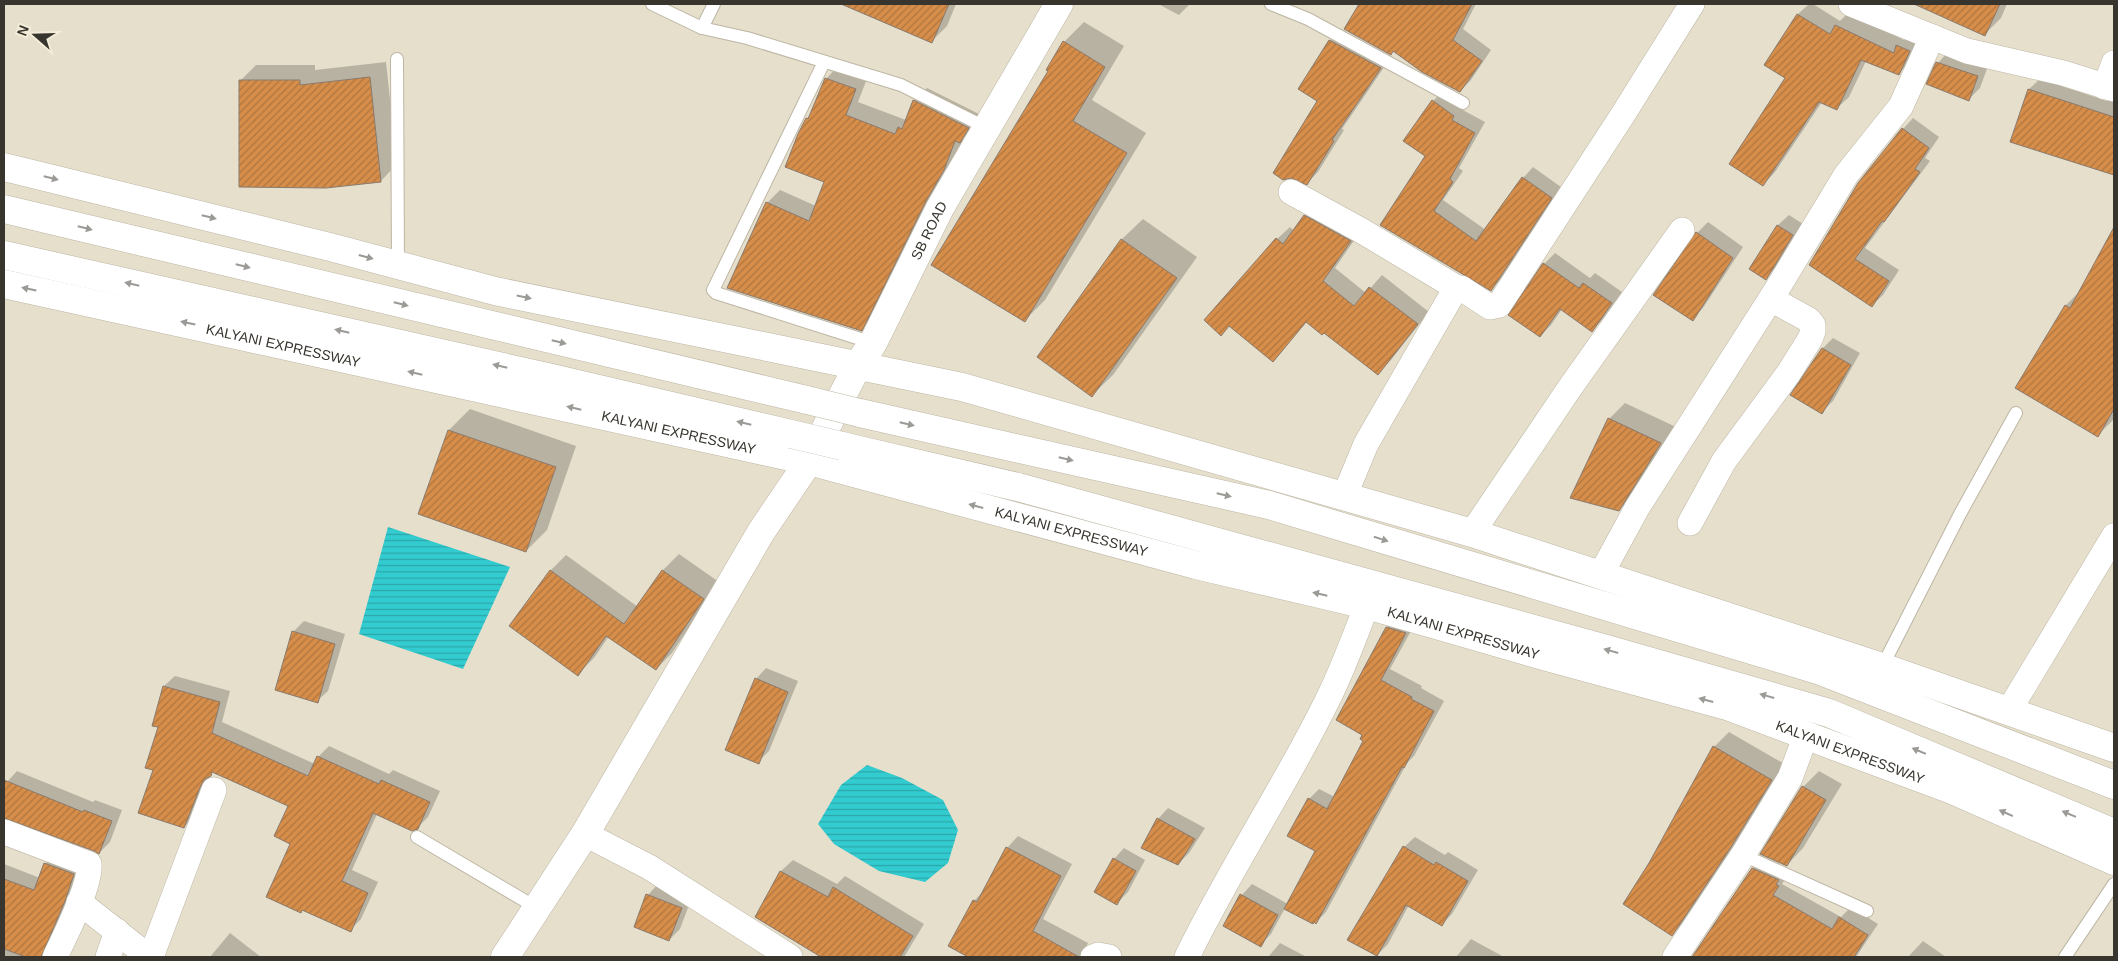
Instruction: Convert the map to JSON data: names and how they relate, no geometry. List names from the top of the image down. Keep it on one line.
{"streets":{"main road":["SB ROAD","KALYANI EXPRESSWAY"]},"crossings":[["SB ROAD","KALYANI EXPRESSWAY"]],"north":"left"}
